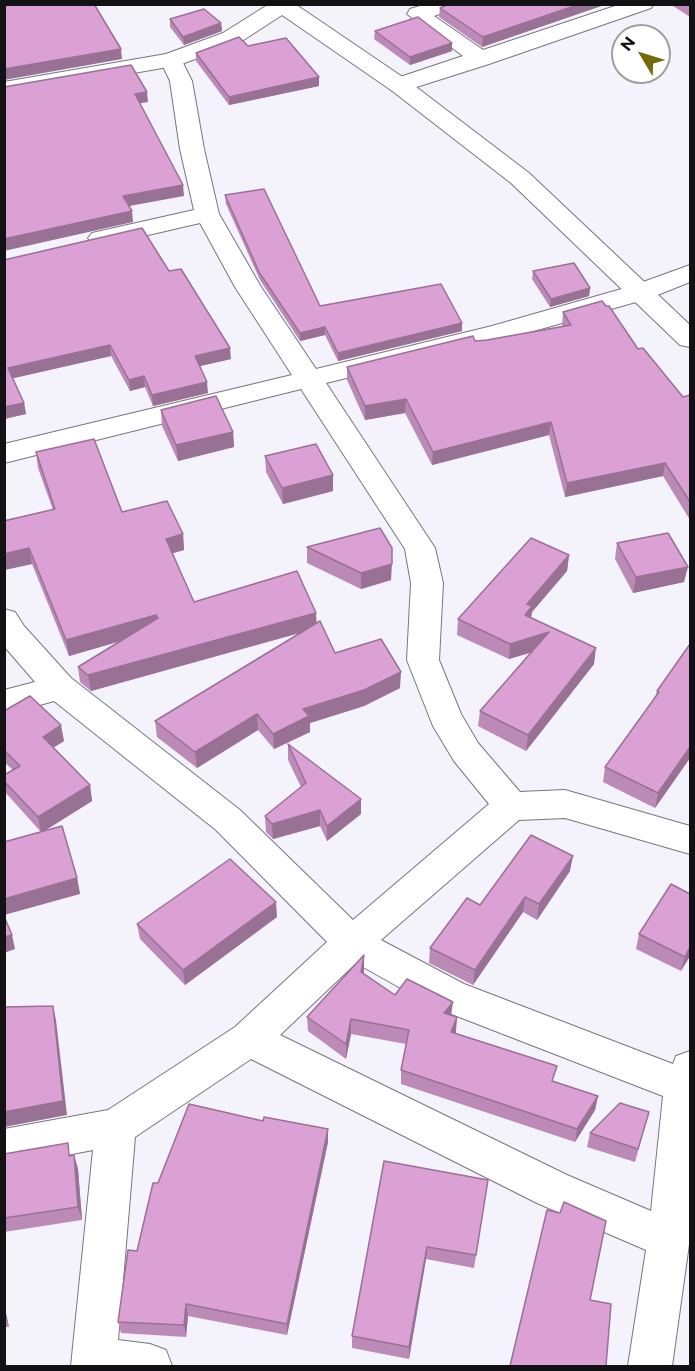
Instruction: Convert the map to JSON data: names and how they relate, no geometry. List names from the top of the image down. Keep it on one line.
{"north":"top left"}
